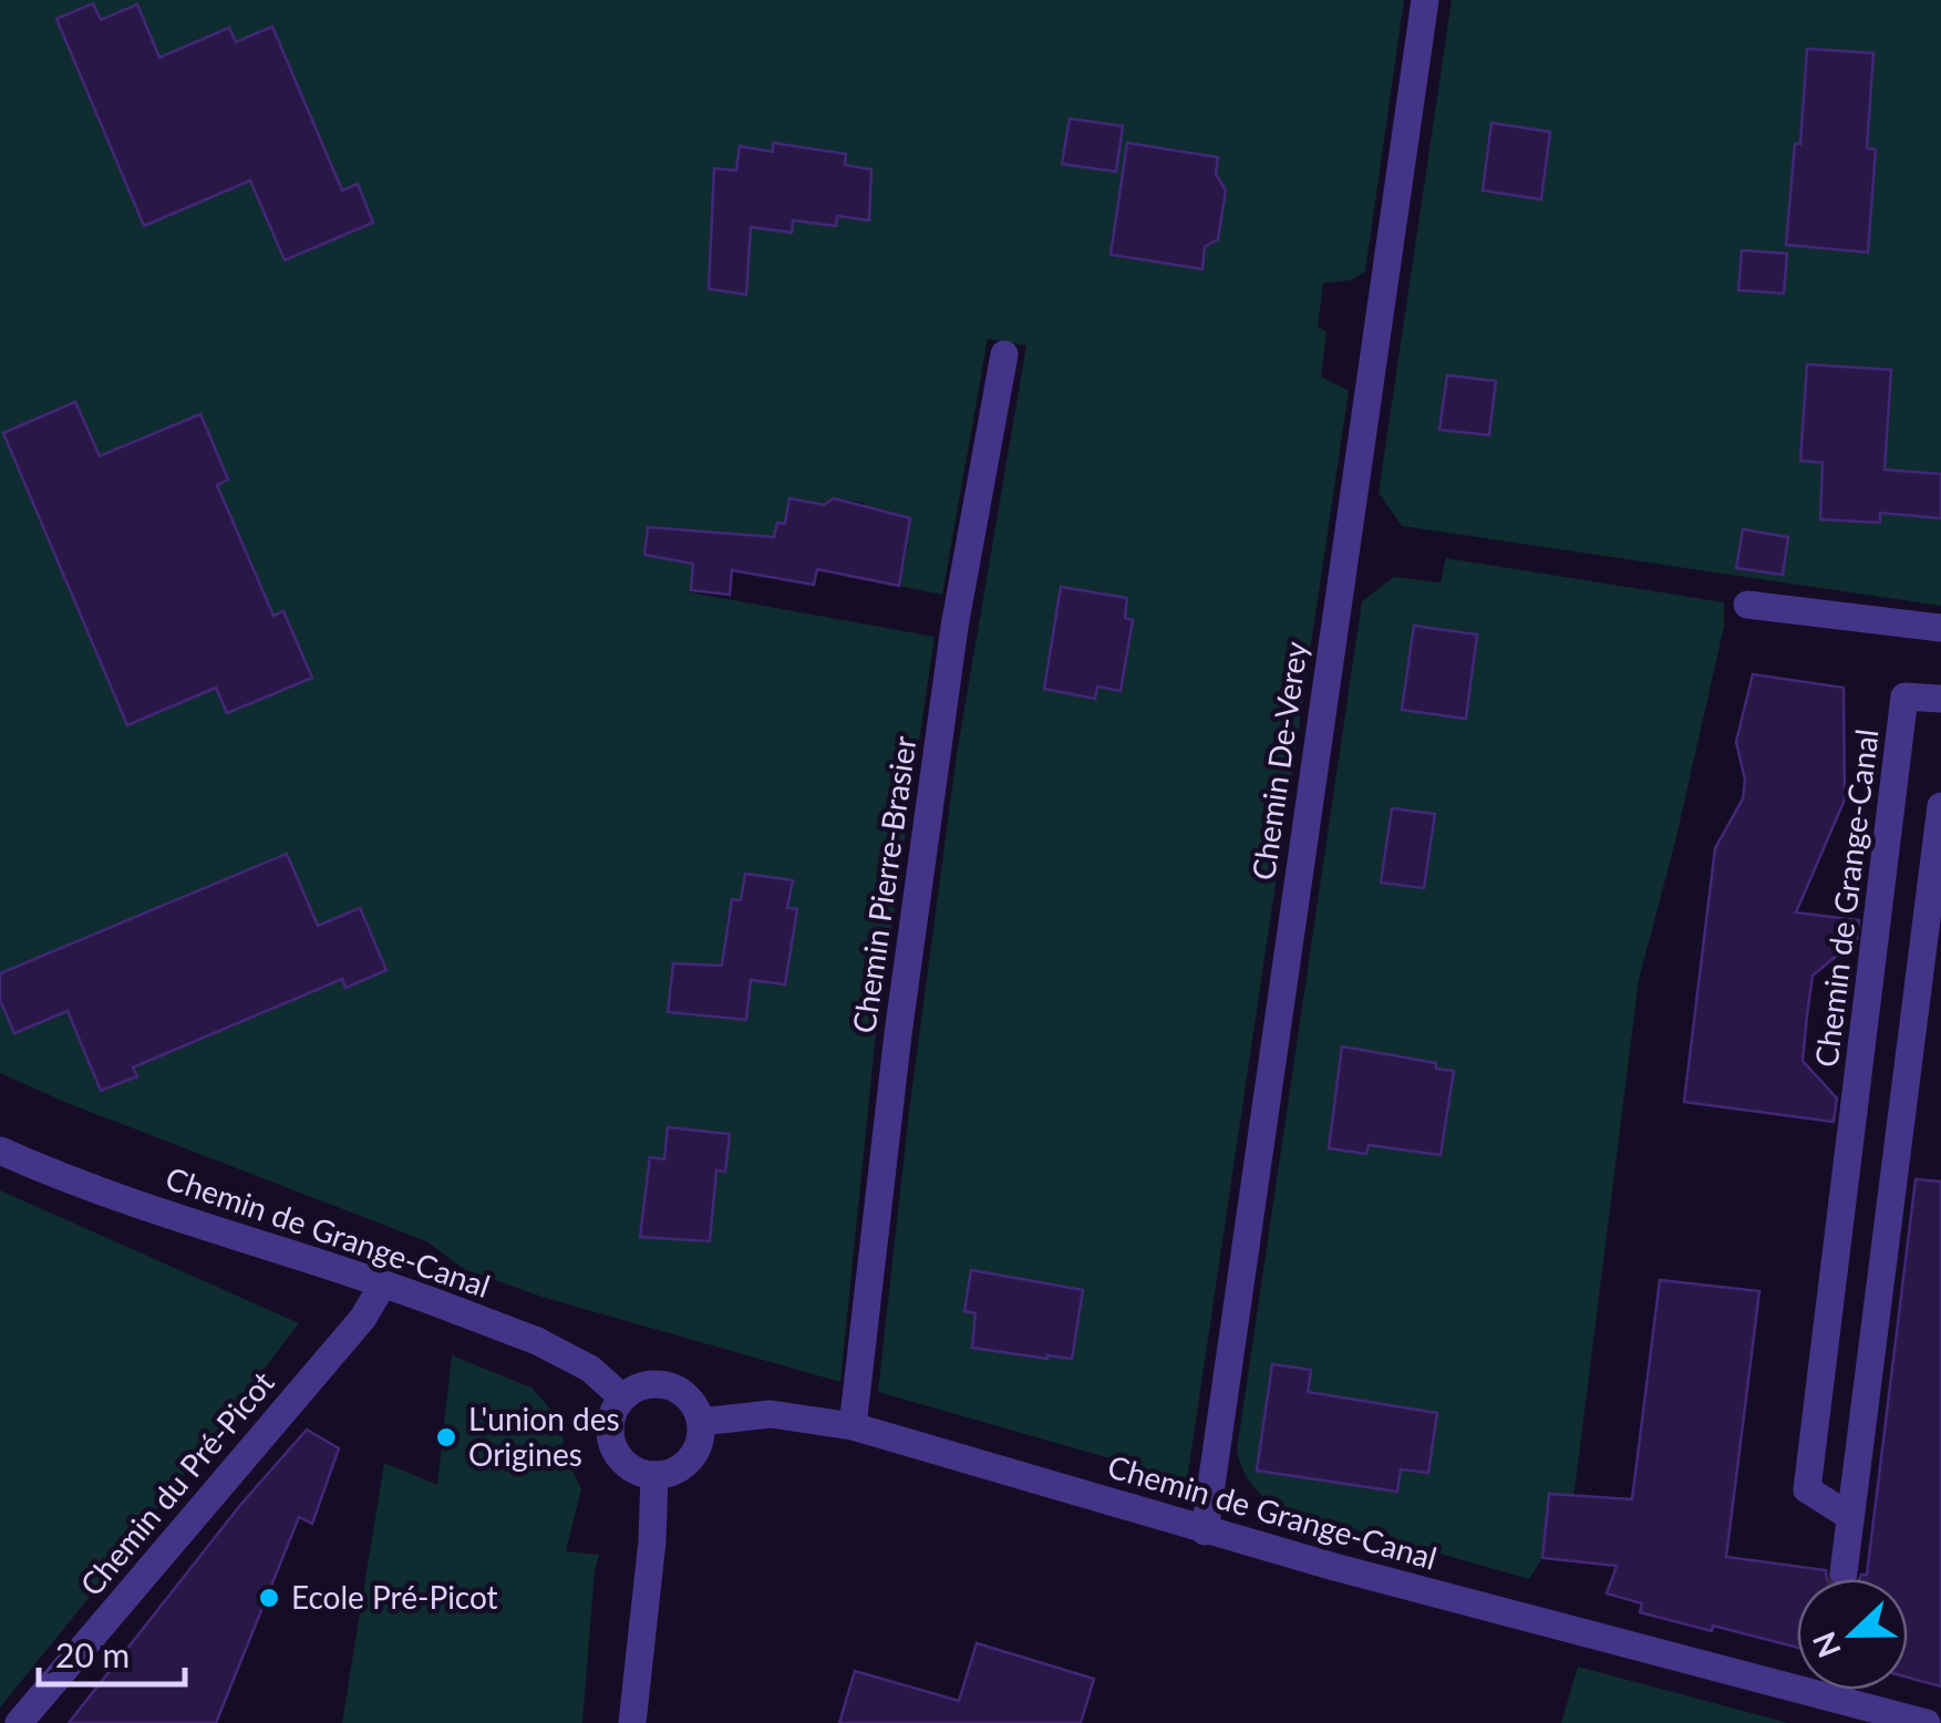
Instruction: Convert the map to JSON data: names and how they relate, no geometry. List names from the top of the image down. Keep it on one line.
{"streets":{"street":["Chemin De-Verey","Chemin Pierre-Brasier","Chemin de Grange-Canal","Chemin du Pré-Picot"]},"crossings":[["Chemin De-Verey","Chemin de Grange-Canal"],["Chemin Pierre-Brasier","Chemin de Grange-Canal"],["Chemin de Grange-Canal","Chemin du Pré-Picot"]],"places":["L'union des Origines","Ecole Pré-Picot"],"scale_bar":"20 m","north":"left"}
